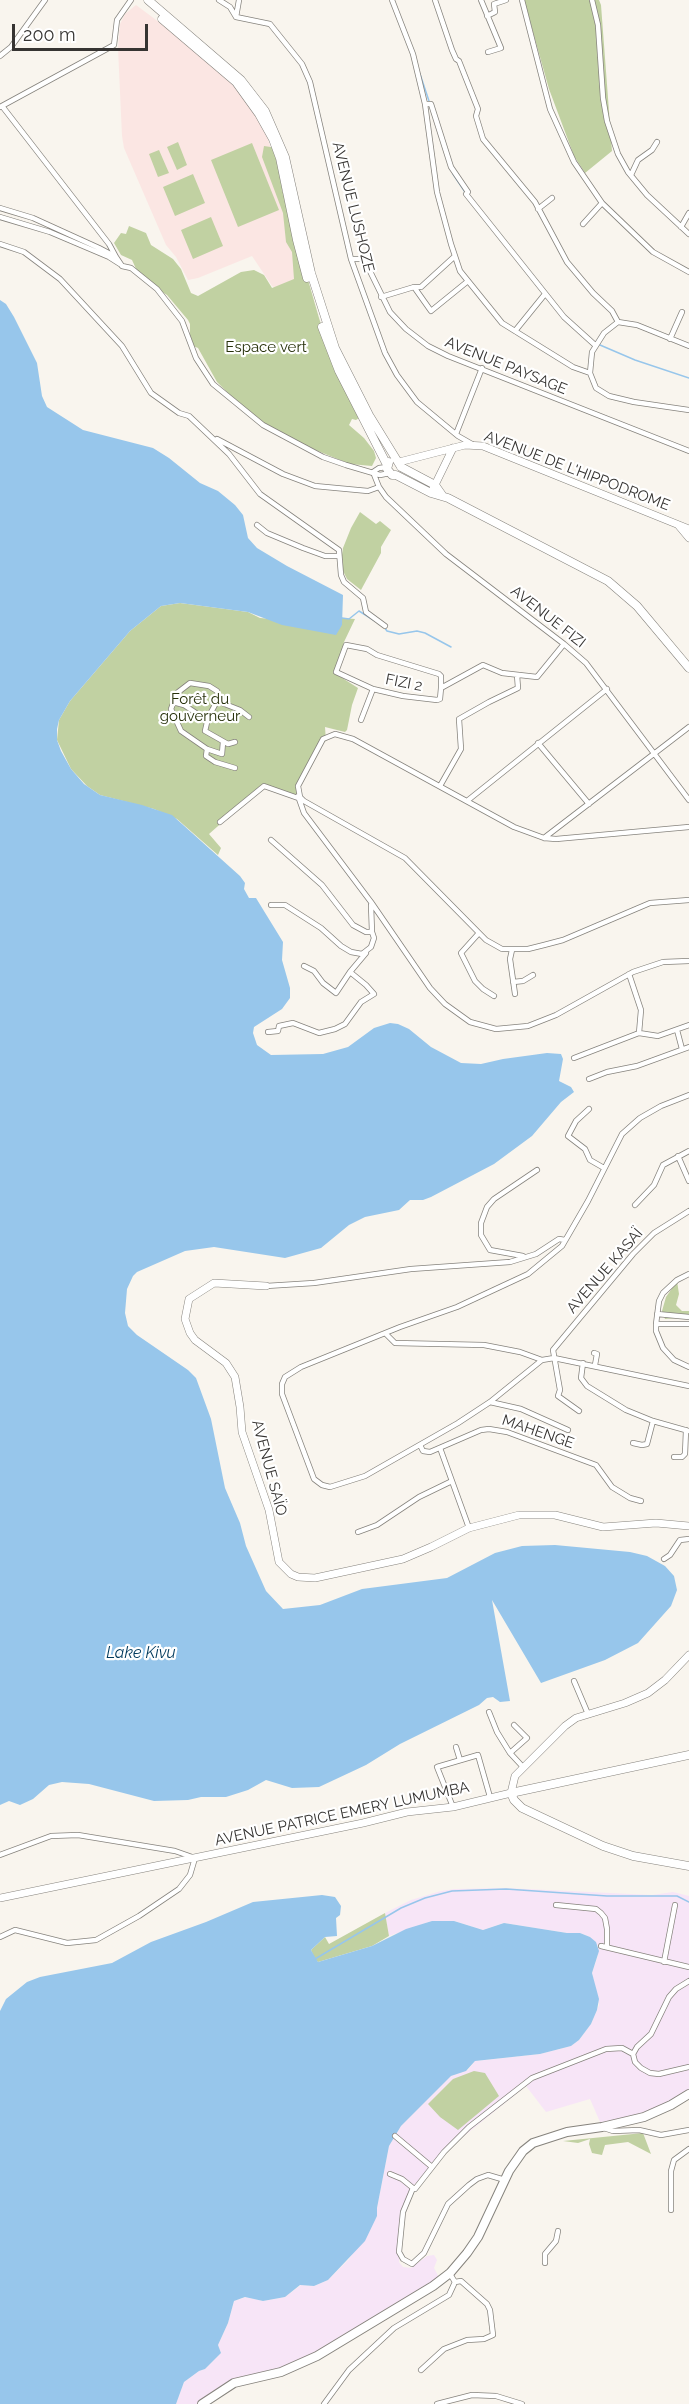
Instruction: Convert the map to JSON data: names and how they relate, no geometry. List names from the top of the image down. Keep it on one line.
{"streets":{"main road":["AVENUE PATRICE EMERY LUMUMBA"],"street":["AVENUE LUSHOZE","AVENUE PAYSAGE","AVENUE DE L'HIPPODROME","AVENUE FIZI","FIZI 2","AVENUE KASAÏ","MAHENGE","AVENUE SAÏO"]},"crossings":[["AVENUE LUSHOZE","AVENUE PAYSAGE"],["AVENUE LUSHOZE","AVENUE DE L'HIPPODROME"],["AVENUE FIZI","FIZI 2"]],"water":["Lake Kivu"],"parks":["Espace vert","Forêt du gouverneur"],"scale_bar":"200 m"}
